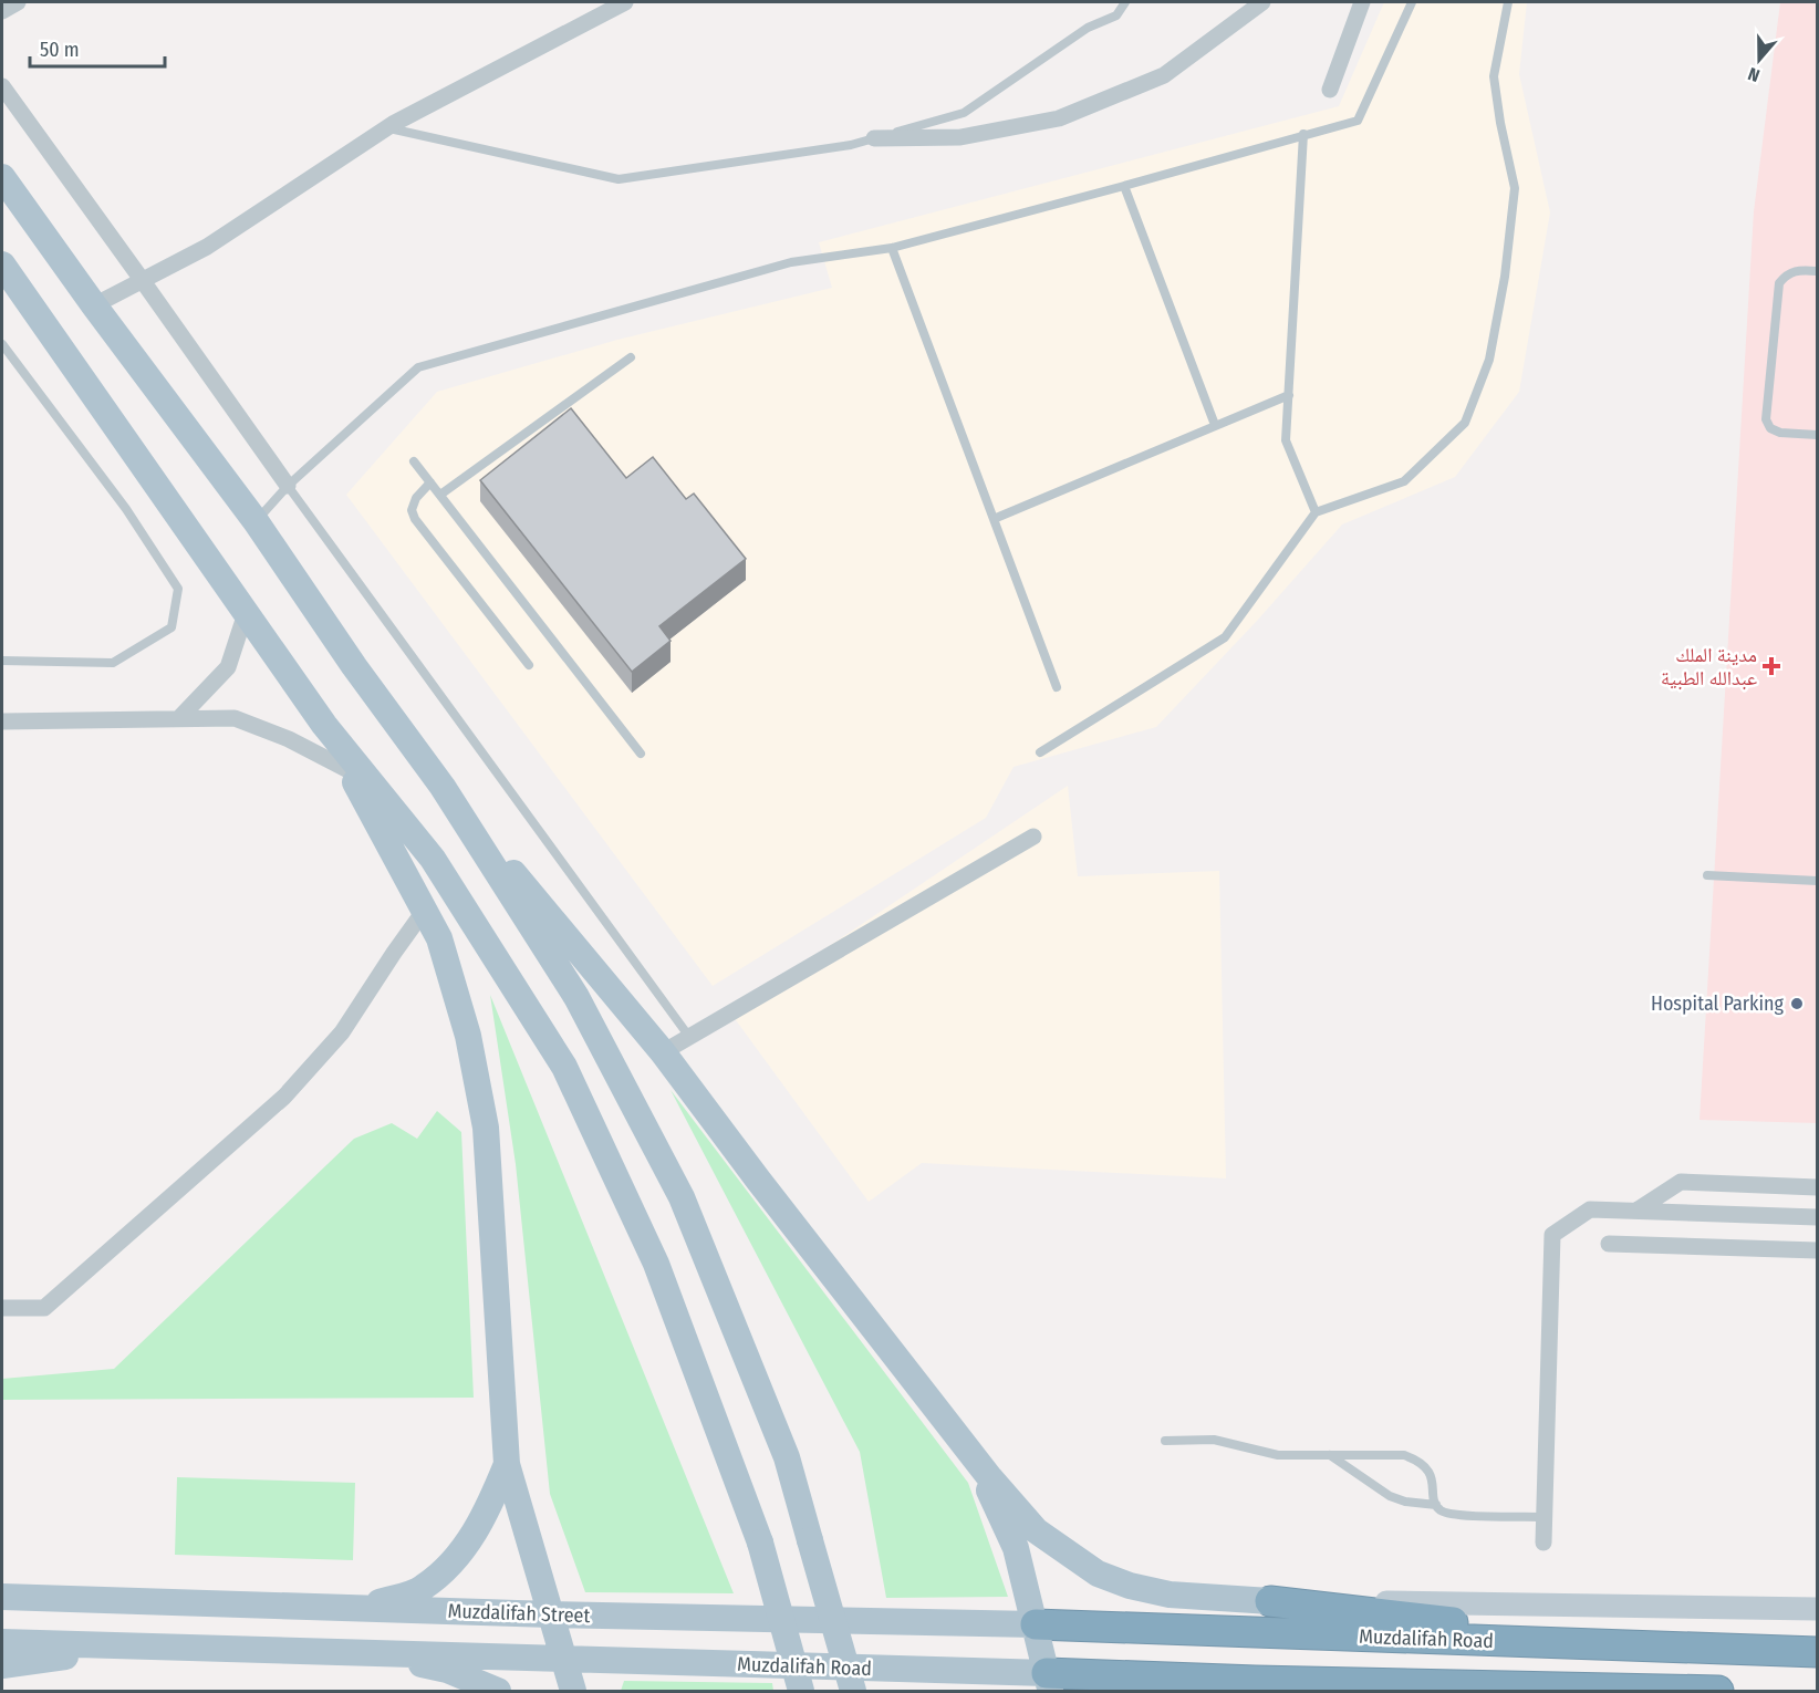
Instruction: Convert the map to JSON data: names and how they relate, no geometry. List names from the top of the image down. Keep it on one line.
{"streets":{"highway":["Muzdalifah Road"],"main road":["Muzdalifah Street"]},"crossings":[["Muzdalifah Street","Muzdalifah Road"]],"places":{"health":["مدينة الملك عبدالله الطبية"],"other":["Hospital Parking"]},"scale_bar":"50 m","north":"bottom"}
